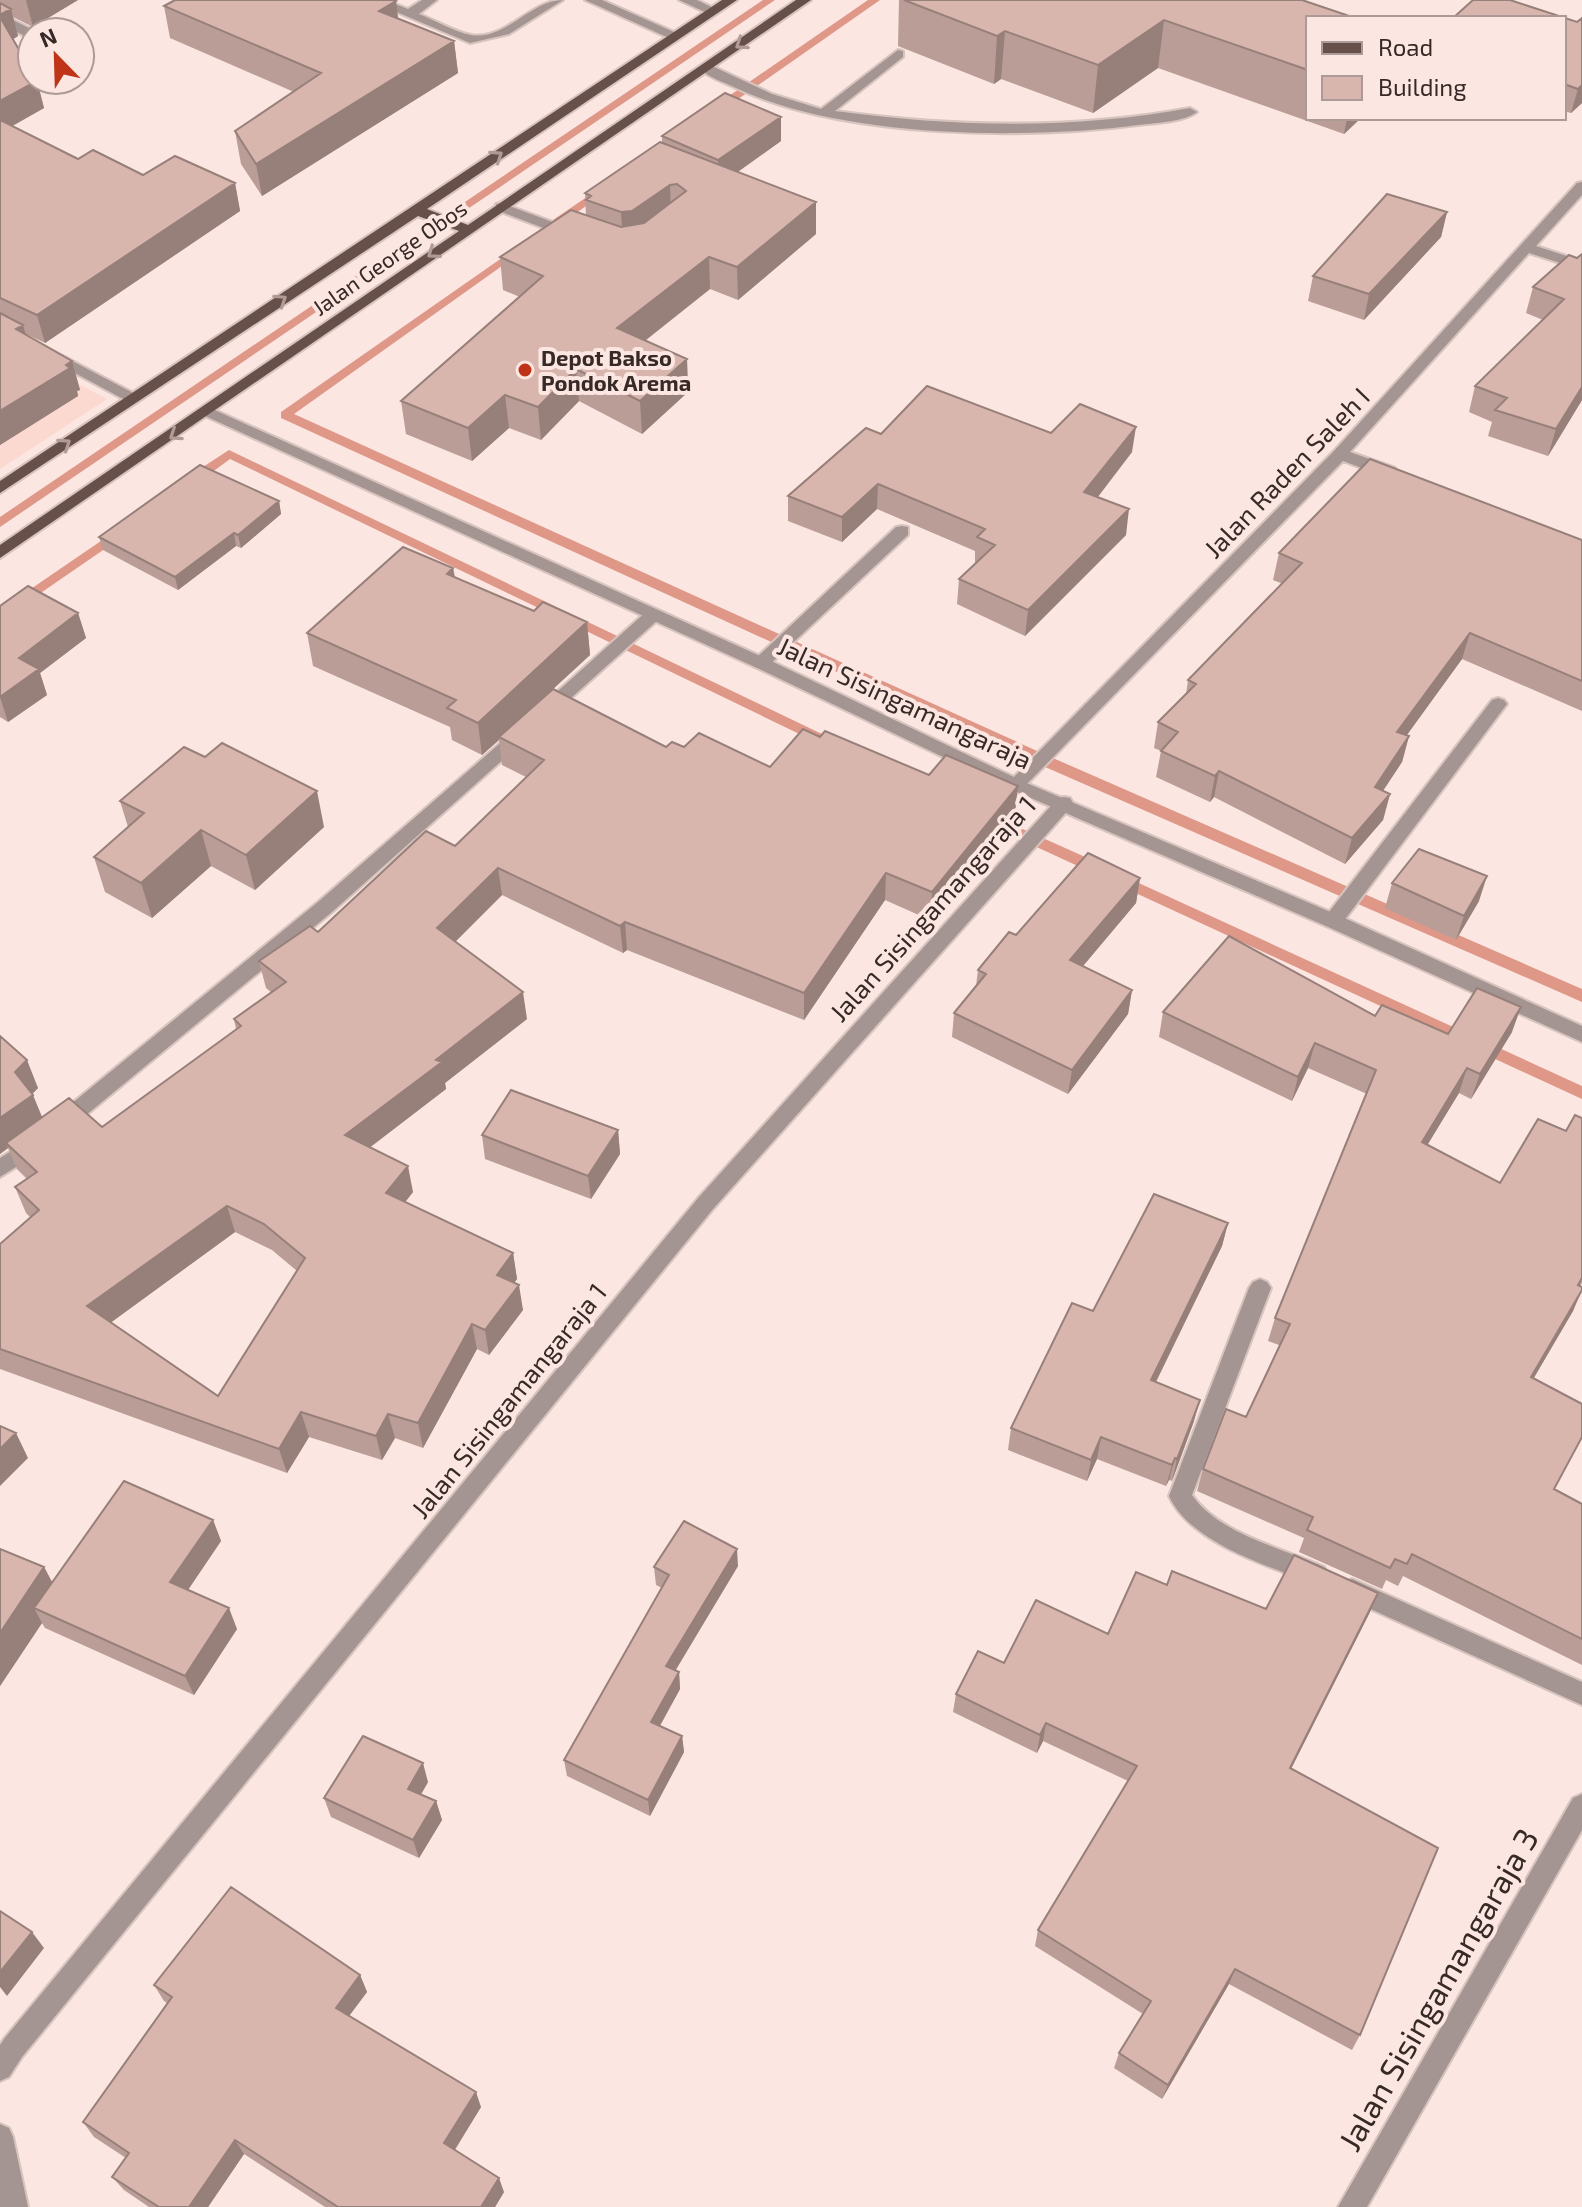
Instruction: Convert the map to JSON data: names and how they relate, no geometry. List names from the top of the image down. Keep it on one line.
{"streets":{"main road":["Jalan George Obos"],"street":["Jalan Raden Saleh I","Jalan Sisingamangaraja","Jalan Sisingamangaraja 1","Jalan Sisingamangaraja 3"]},"crossings":[["Jalan George Obos","Jalan Sisingamangaraja"],["Jalan Raden Saleh I","Jalan Sisingamangaraja"],["Jalan Sisingamangaraja","Jalan Sisingamangaraja 1"]],"places":["Depot Bakso Pondok Arema"],"legend":["Road","Building"],"north":"top left"}
